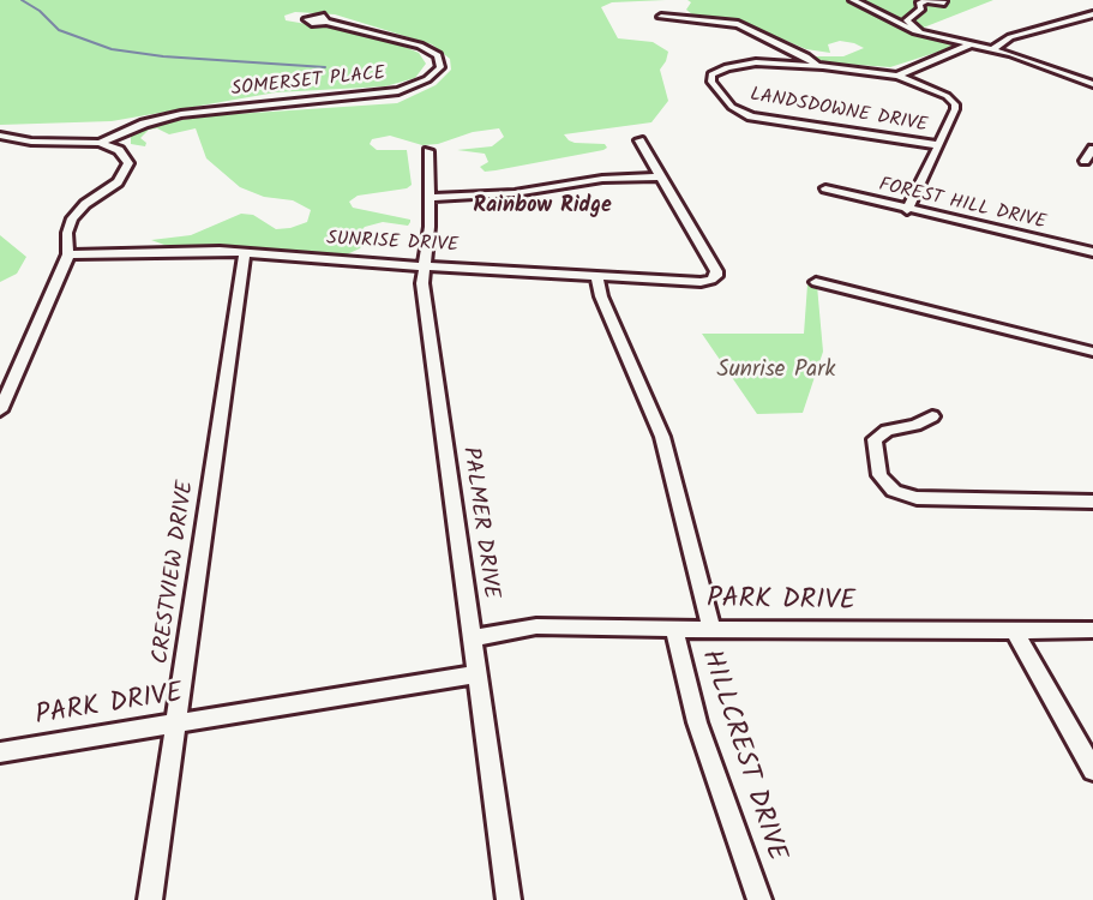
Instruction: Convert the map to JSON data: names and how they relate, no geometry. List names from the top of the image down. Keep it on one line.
{"streets":{"street":["SOMERSET PLACE","LANDSDOWNE DRIVE","FOREST HILL DRIVE","SUNRISE DRIVE","PALMER DRIVE","CRESTVIEW DRIVE","PARK DRIVE","HILLCREST DRIVE"]},"crossings":[["SUNRISE DRIVE","PALMER DRIVE"],["SUNRISE DRIVE","CRESTVIEW DRIVE"],["SUNRISE DRIVE","HILLCREST DRIVE"],["PALMER DRIVE","PARK DRIVE"],["CRESTVIEW DRIVE","PARK DRIVE"],["PARK DRIVE","HILLCREST DRIVE"]],"districts":["Rainbow Ridge"],"parks":["Sunrise Park"]}
